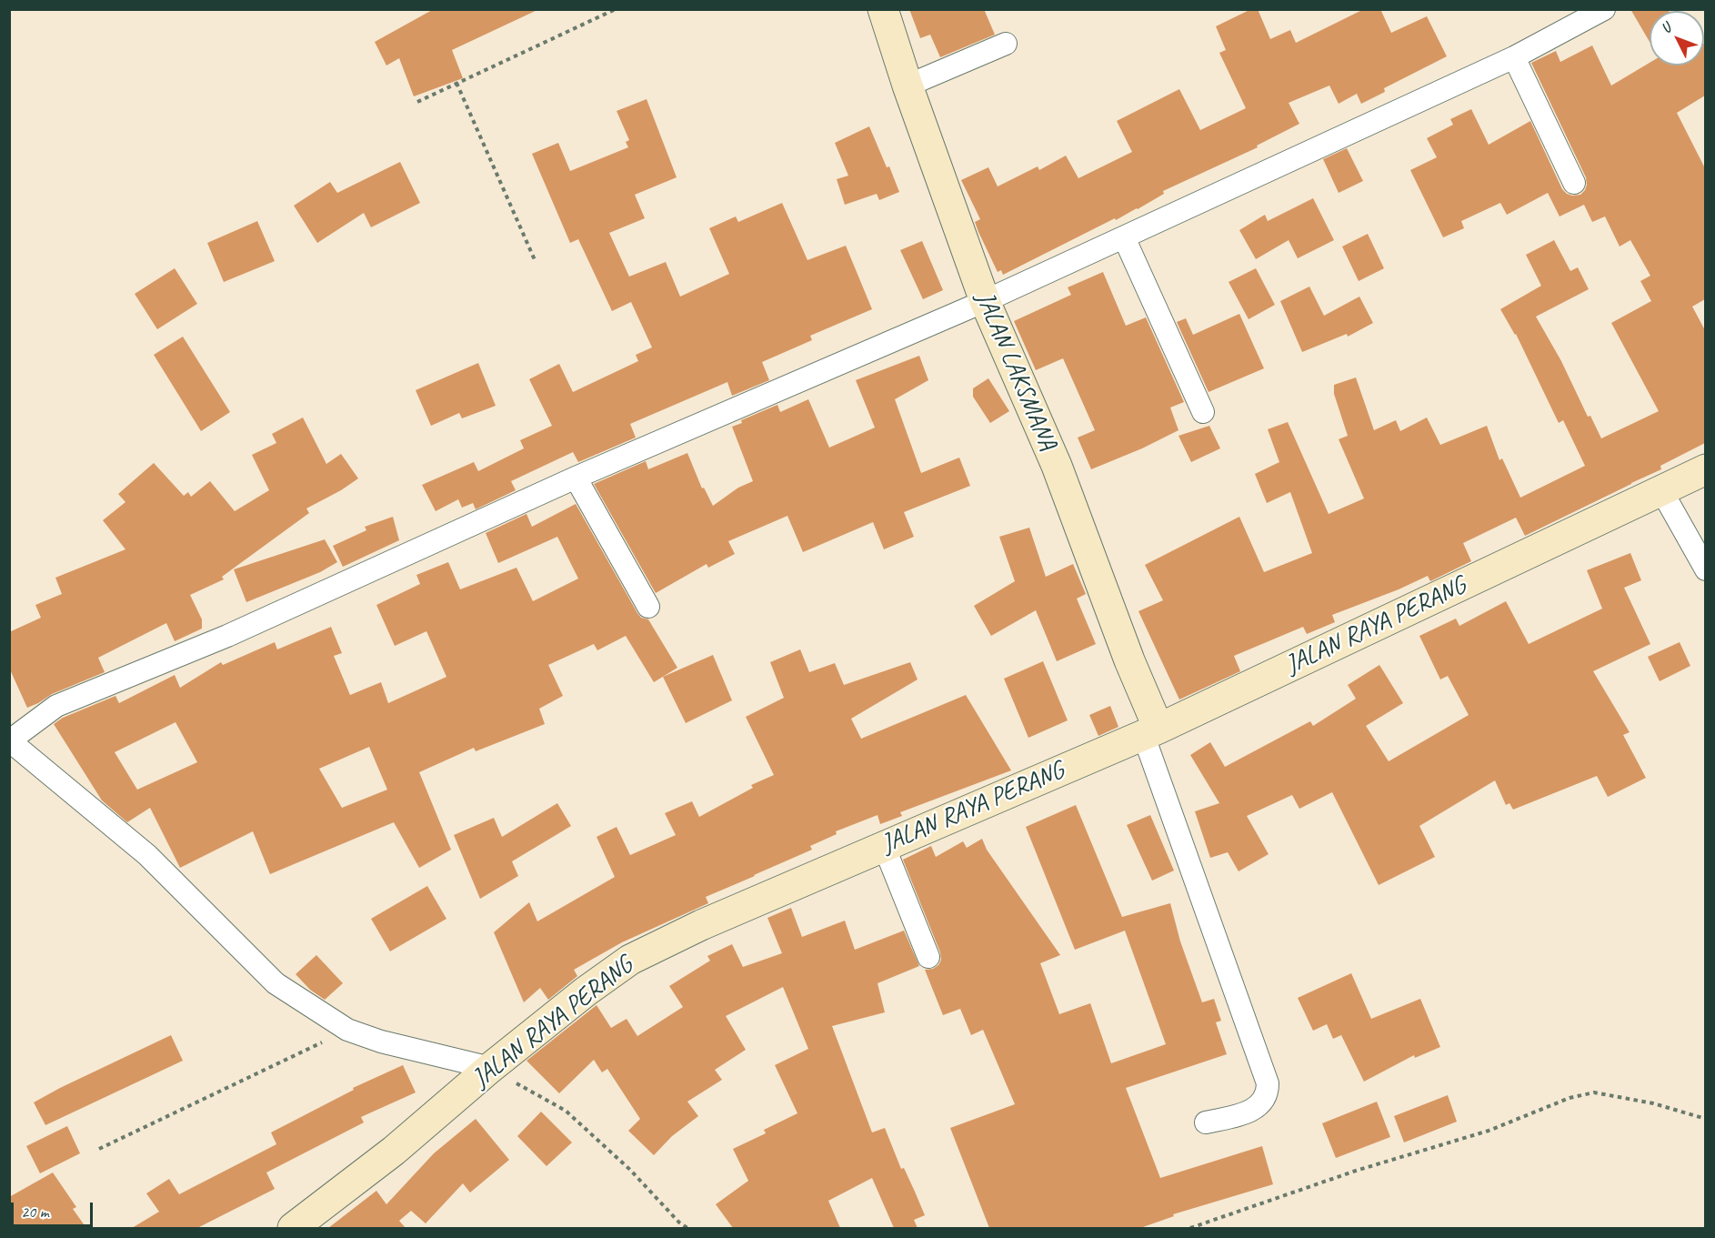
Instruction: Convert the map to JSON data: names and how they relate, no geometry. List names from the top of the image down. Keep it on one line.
{"streets":{"main road":["JALAN LAKSMANA","JALAN RAYA PERANG"]},"crossings":[["JALAN LAKSMANA","JALAN RAYA PERANG"]],"scale_bar":"20 m","north":"top left"}
